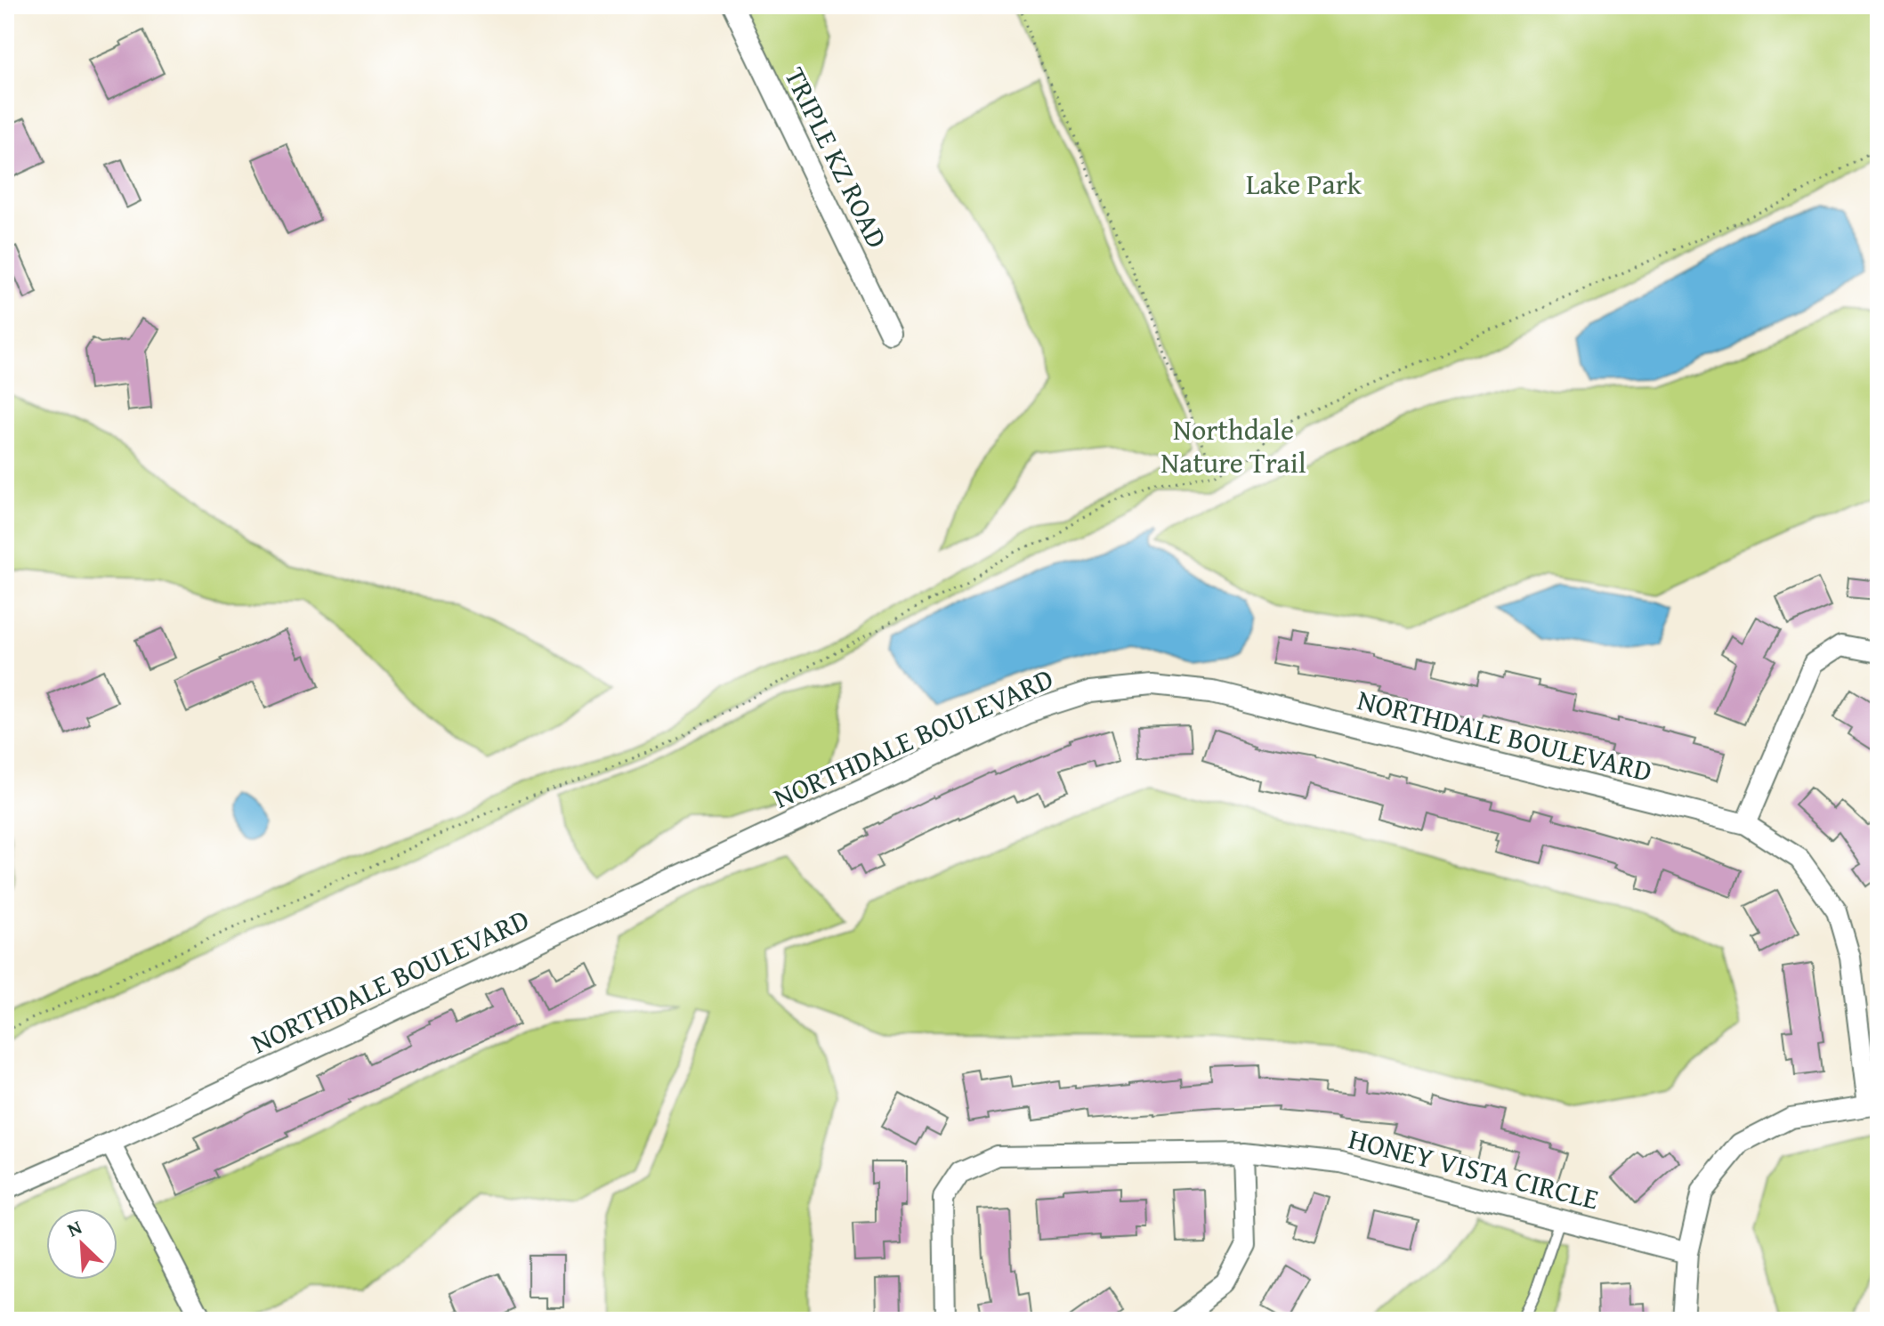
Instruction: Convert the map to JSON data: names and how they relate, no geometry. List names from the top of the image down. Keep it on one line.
{"streets":{"street":["TRIPLE KZ ROAD","NORTHDALE BOULEVARD","HONEY VISTA CIRCLE"]},"parks":["Lake Park","Northdale Nature Trail"],"north":"top left"}
